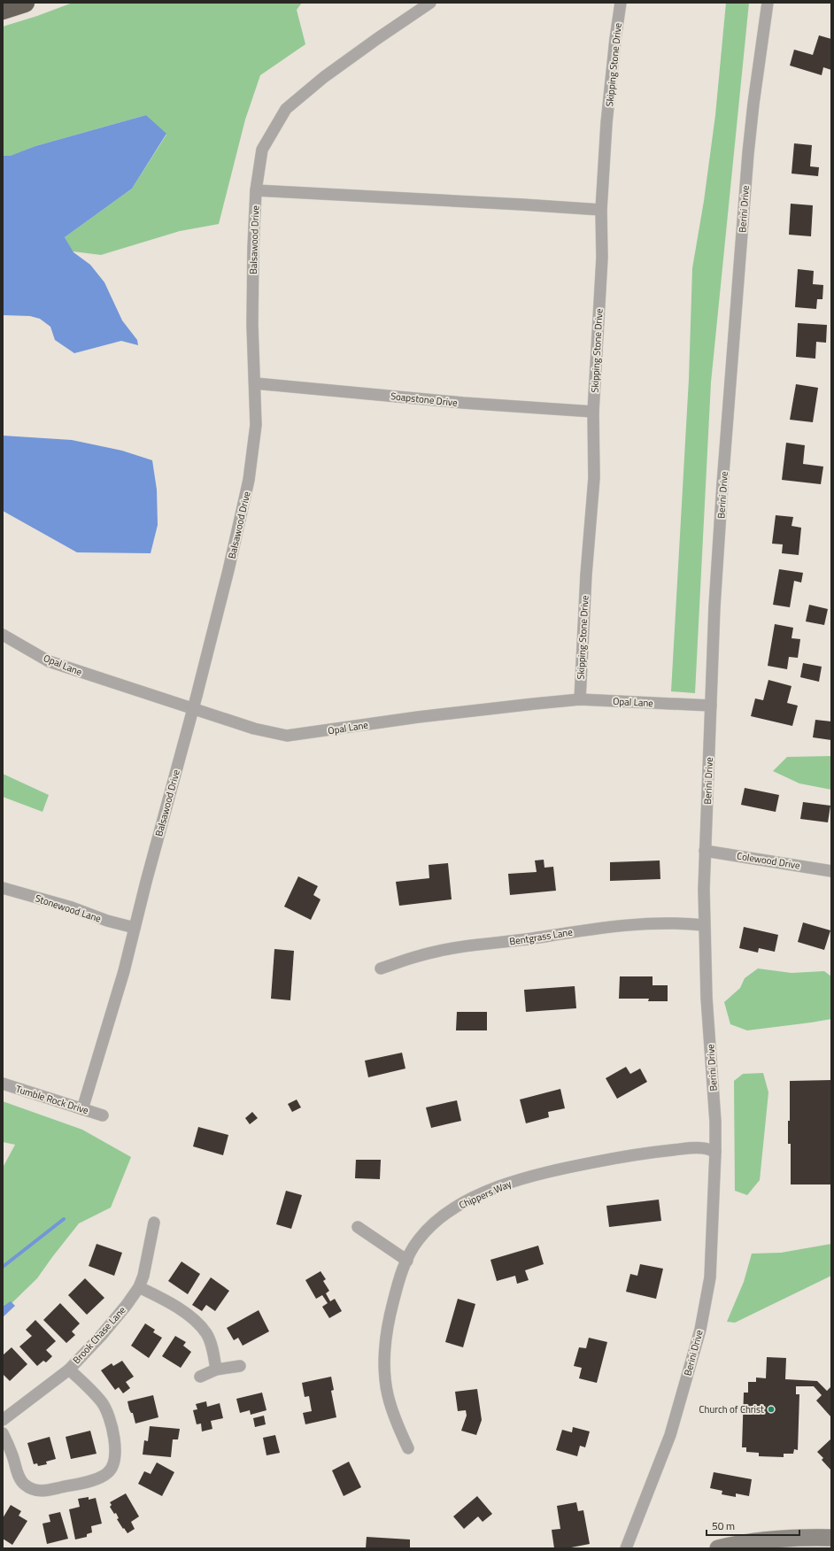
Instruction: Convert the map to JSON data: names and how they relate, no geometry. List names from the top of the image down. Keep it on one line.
{"streets":{"street":["Skipping Stone Drive","Berini Drive","Balsawood Drive","Soapstone Drive","Opal Lane","Colewood Drive","Stonewood Lane","Bentgrass Lane","Tumble Rock Drive","Chippers Way","Brook Chase Lane"]},"crossings":[["Skipping Stone Drive","Soapstone Drive"],["Skipping Stone Drive","Opal Lane"],["Berini Drive","Opal Lane"],["Berini Drive","Colewood Drive"],["Berini Drive","Bentgrass Lane"],["Berini Drive","Chippers Way"],["Balsawood Drive","Soapstone Drive"],["Balsawood Drive","Opal Lane"],["Balsawood Drive","Stonewood Lane"],["Balsawood Drive","Tumble Rock Drive"]],"places":["Church of Christ"],"scale_bar":"50 m"}
